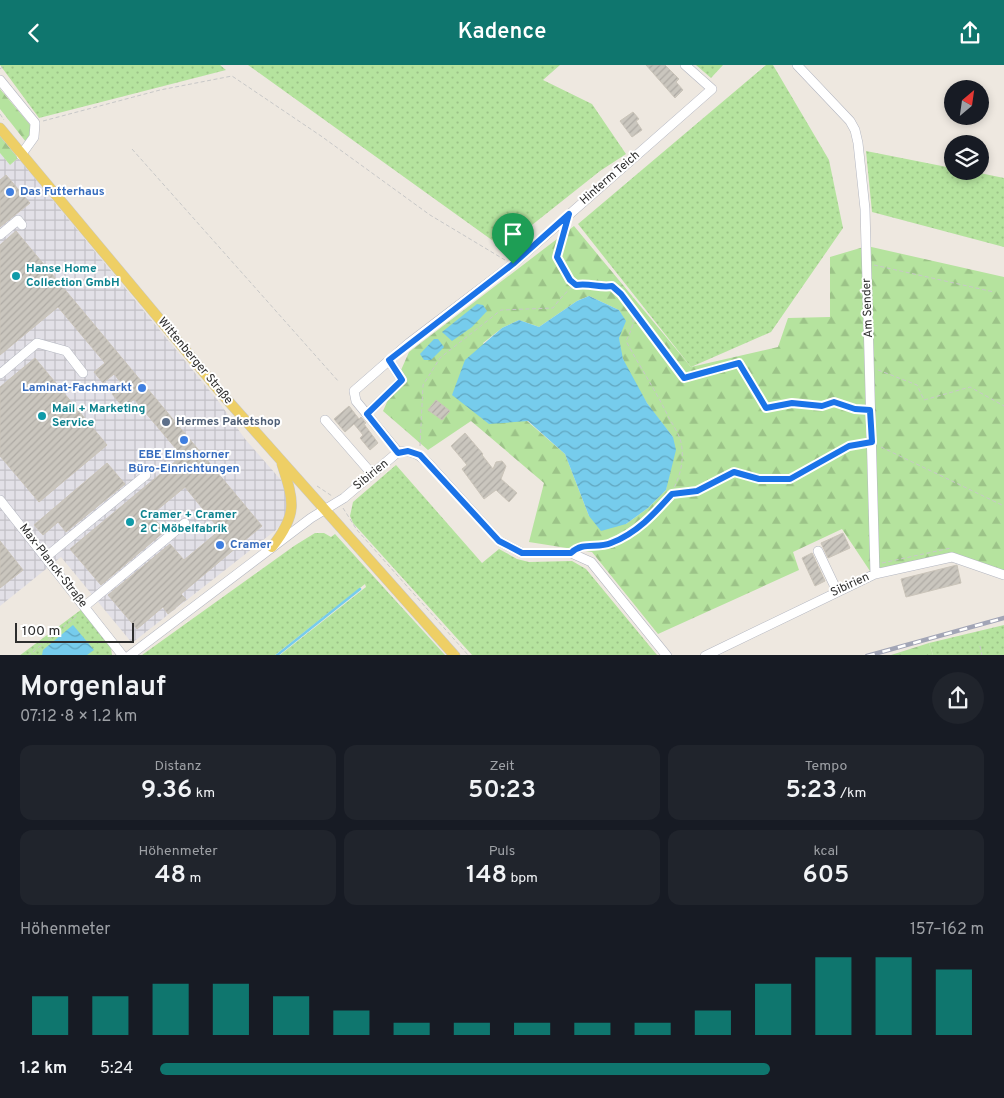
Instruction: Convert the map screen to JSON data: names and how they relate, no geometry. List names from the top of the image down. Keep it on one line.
{"streets":{"main road":["Wittenberger Straße"],"street":["Hinterm Teich","Am Sender","Sibirien","Max-Planck-Straße"]},"crossings":[["Hinterm Teich","Sibirien"],["Am Sender","Sibirien"],["Wittenberger Straße","Sibirien"]],"places":["Das Futterhaus","Hanse Home Collection GmbH","Laminat-Fachmarkt","Mail + Marketing Service","Hermes Paketshop","EBE Elmshorner Büro-Einrichtungen","Cramer + Cramer 2 C Möbelfabrik","Cramer"],"scale_bar":"100 m","north":"top right","page":{"header":"Kadence","scale":"100 m","heading":["Morgenlauf","07:12 · 8 × 1.2 km"],"stats":[["Distanz","9.36 km"],["Zeit","50:23"],["Tempo","5:23 /km"],["Höhenmeter","48 m"],["Puls","148 bpm"],["kcal","605"]],"chart":["Höhenmeter","157–162 m"],"list":[{"name":"1.2 km","note":"5:24"}]}}
